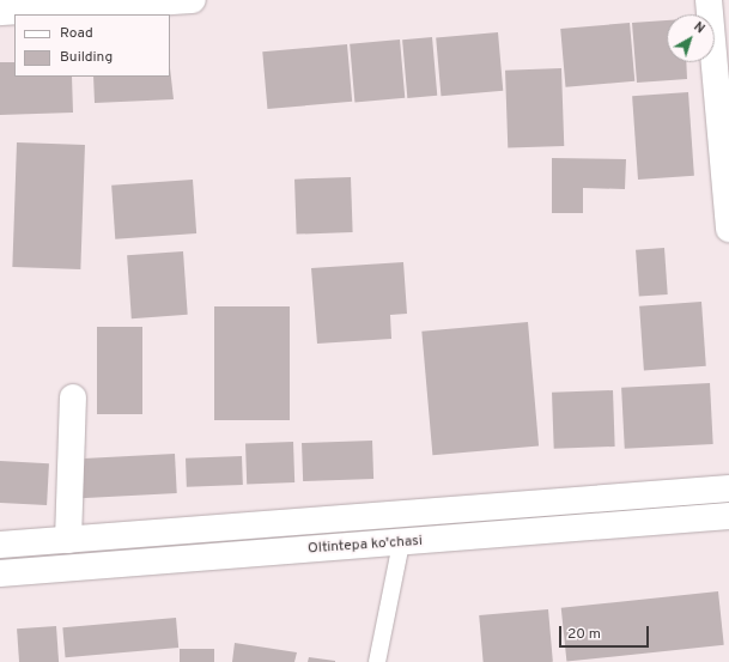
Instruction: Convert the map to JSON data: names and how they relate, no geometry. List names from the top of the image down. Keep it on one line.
{"streets":{"main road":["Oltintepa ko'chasi"]},"legend":["Road","Building"],"scale_bar":"20 m","north":"top right"}
